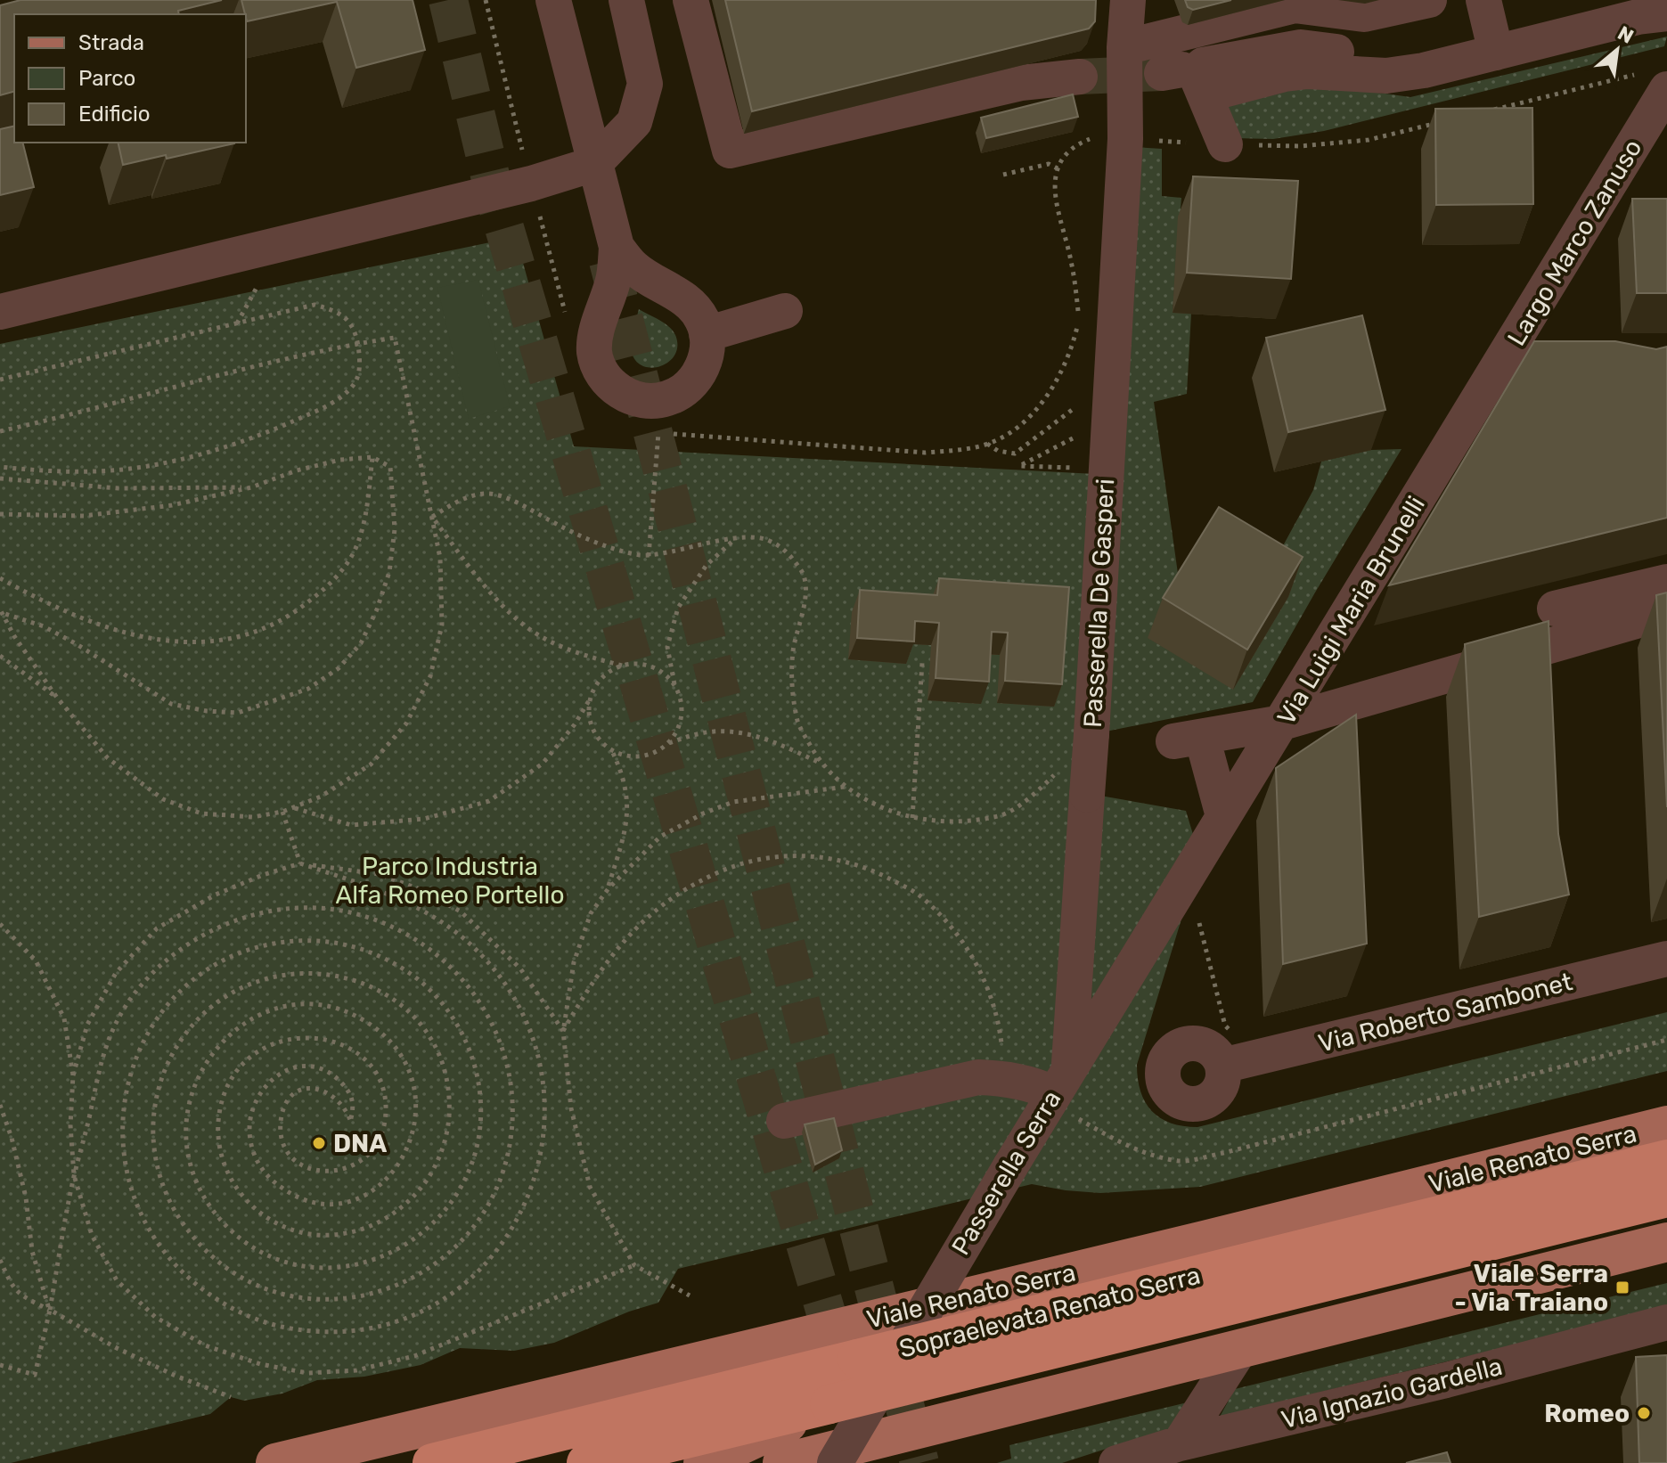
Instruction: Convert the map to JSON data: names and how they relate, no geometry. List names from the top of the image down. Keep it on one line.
{"streets":{"highway":["Sopraelevata Renato Serra"],"main road":["Viale Renato Serra"],"street":["Largo Marco Zanuso","Passerella De Gasperi","Via Luigi Maria Brunelli","Via Roberto Sambonet","Passerella Serra","Via Ignazio Gardella"]},"crossings":[["Largo Marco Zanuso","Via Luigi Maria Brunelli"],["Passerella De Gasperi","Passerella Serra"],["Via Luigi Maria Brunelli","Passerella Serra"]],"parks":["Parco Industria Alfa Romeo Portello"],"places":{"other":["DNA","Romeo"],"transit":["Viale Serra - Via Traiano"]},"legend":["Strada","Parco","Edificio"],"north":"top right"}
